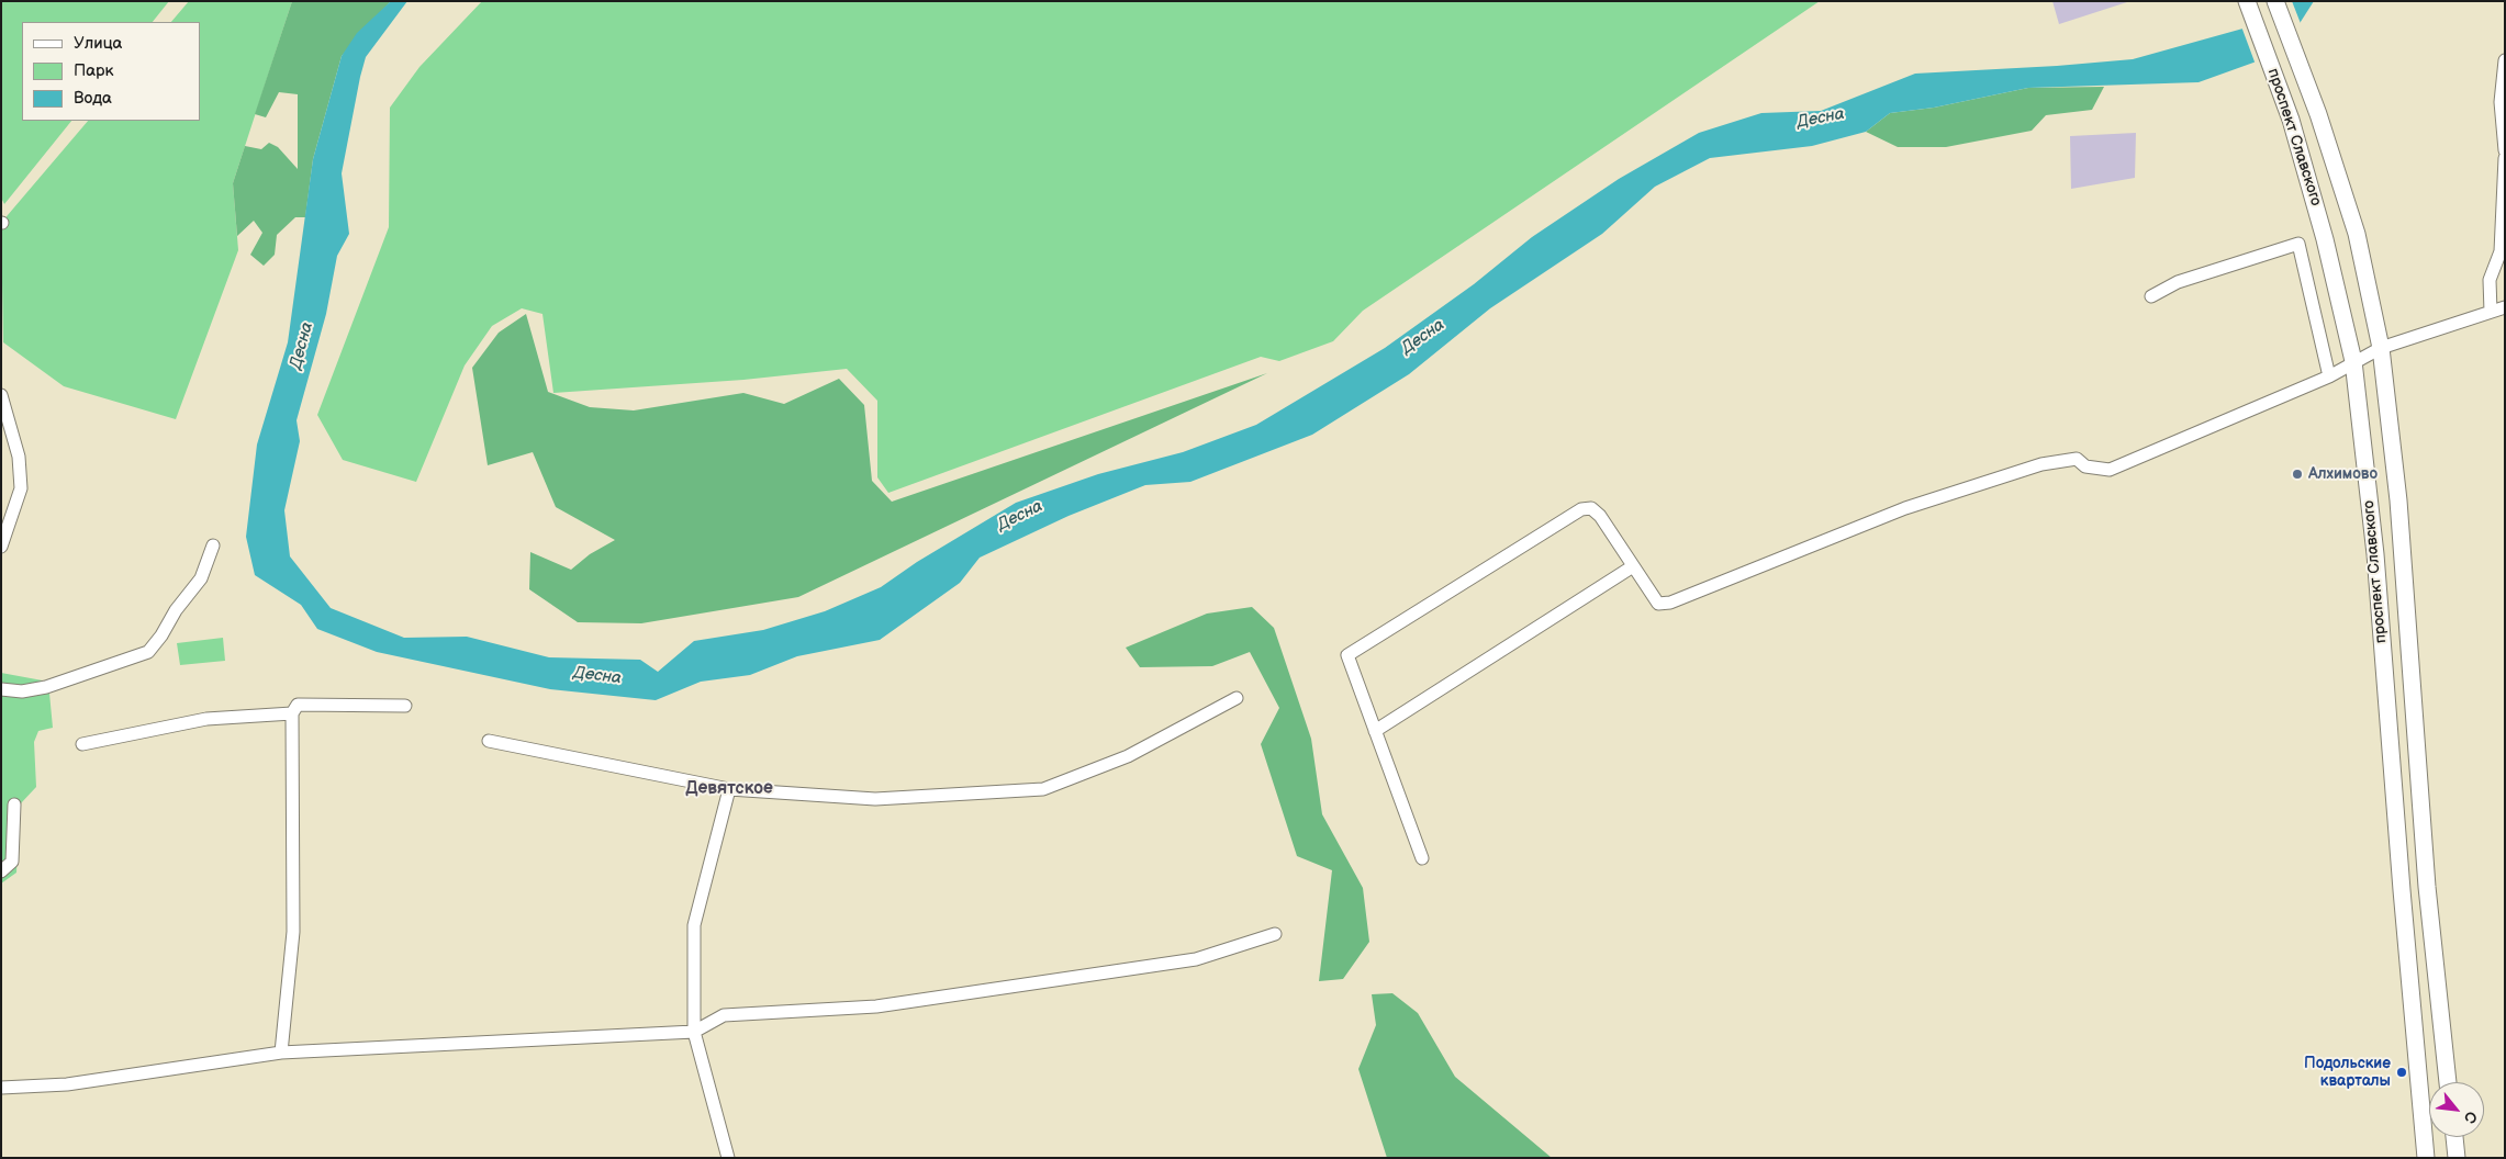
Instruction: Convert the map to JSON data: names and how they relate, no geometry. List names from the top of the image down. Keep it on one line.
{"streets":{"main road":["проспект Славского"]},"districts":["Девятское"],"water":["Десна"],"places":["Алхимово","Подольские кварталы"],"legend":["Улица","Парк","Вода"],"north":"bottom right"}
